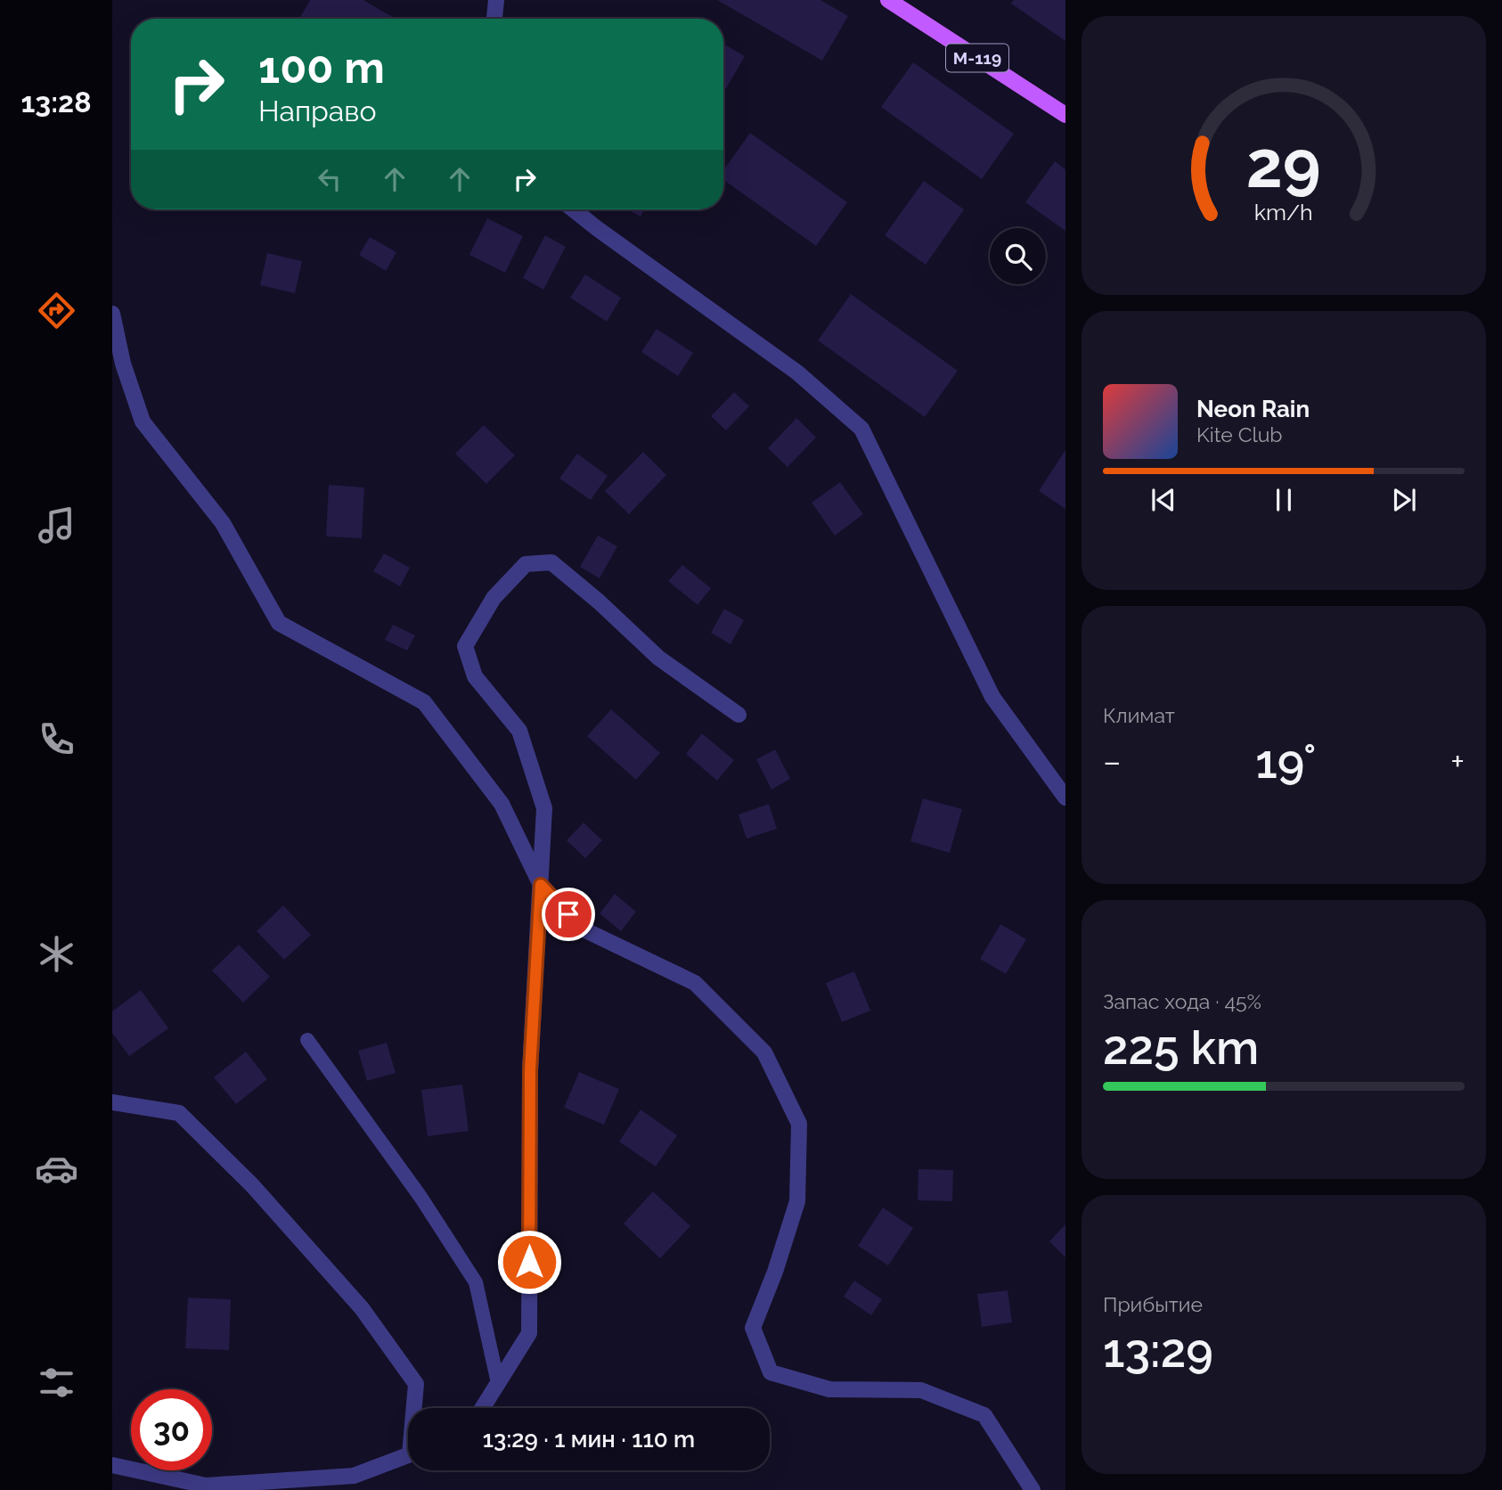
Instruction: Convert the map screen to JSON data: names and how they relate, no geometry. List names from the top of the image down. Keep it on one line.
{"streets":{"main road":["М-119"]},"page":{"tabs":"13:28","turn":["100 m","Направо"],"song":["Neon Rain","Kite Club"],"tile":["Климат",["Запас хода · 45%","225 km"],["Прибытие","13:29"]],"heat":["−","19°","+"],"limit":"30","trip":"13:29 · 1 мин · 110 m","gauge":["29","km/h"]}}
